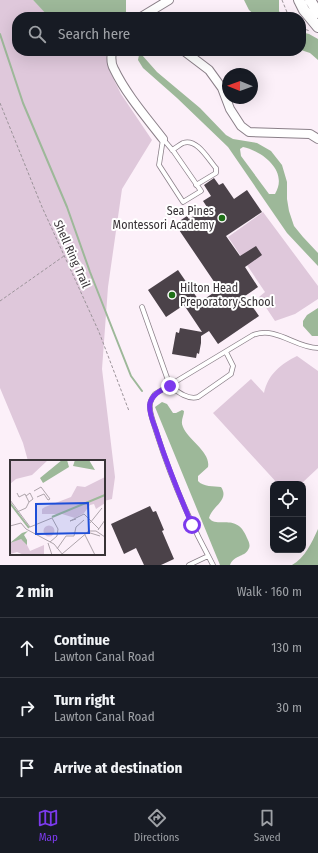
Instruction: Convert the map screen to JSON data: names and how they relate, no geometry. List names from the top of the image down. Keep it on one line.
{"streets":{"path":["Shell Ring Trail"]},"places":["Sea Pines Montessori Academy","Hilton Head Preporatory School"],"north":"left","page":{"search":"Search here","heading":["2 min","Walk · 160 m"],"list":[["Continue","Lawton Canal Road","130 m"],["Turn right","Lawton Canal Road","30 m"],"Arrive at destination"],"nav":["Map","Directions","Saved"]}}
